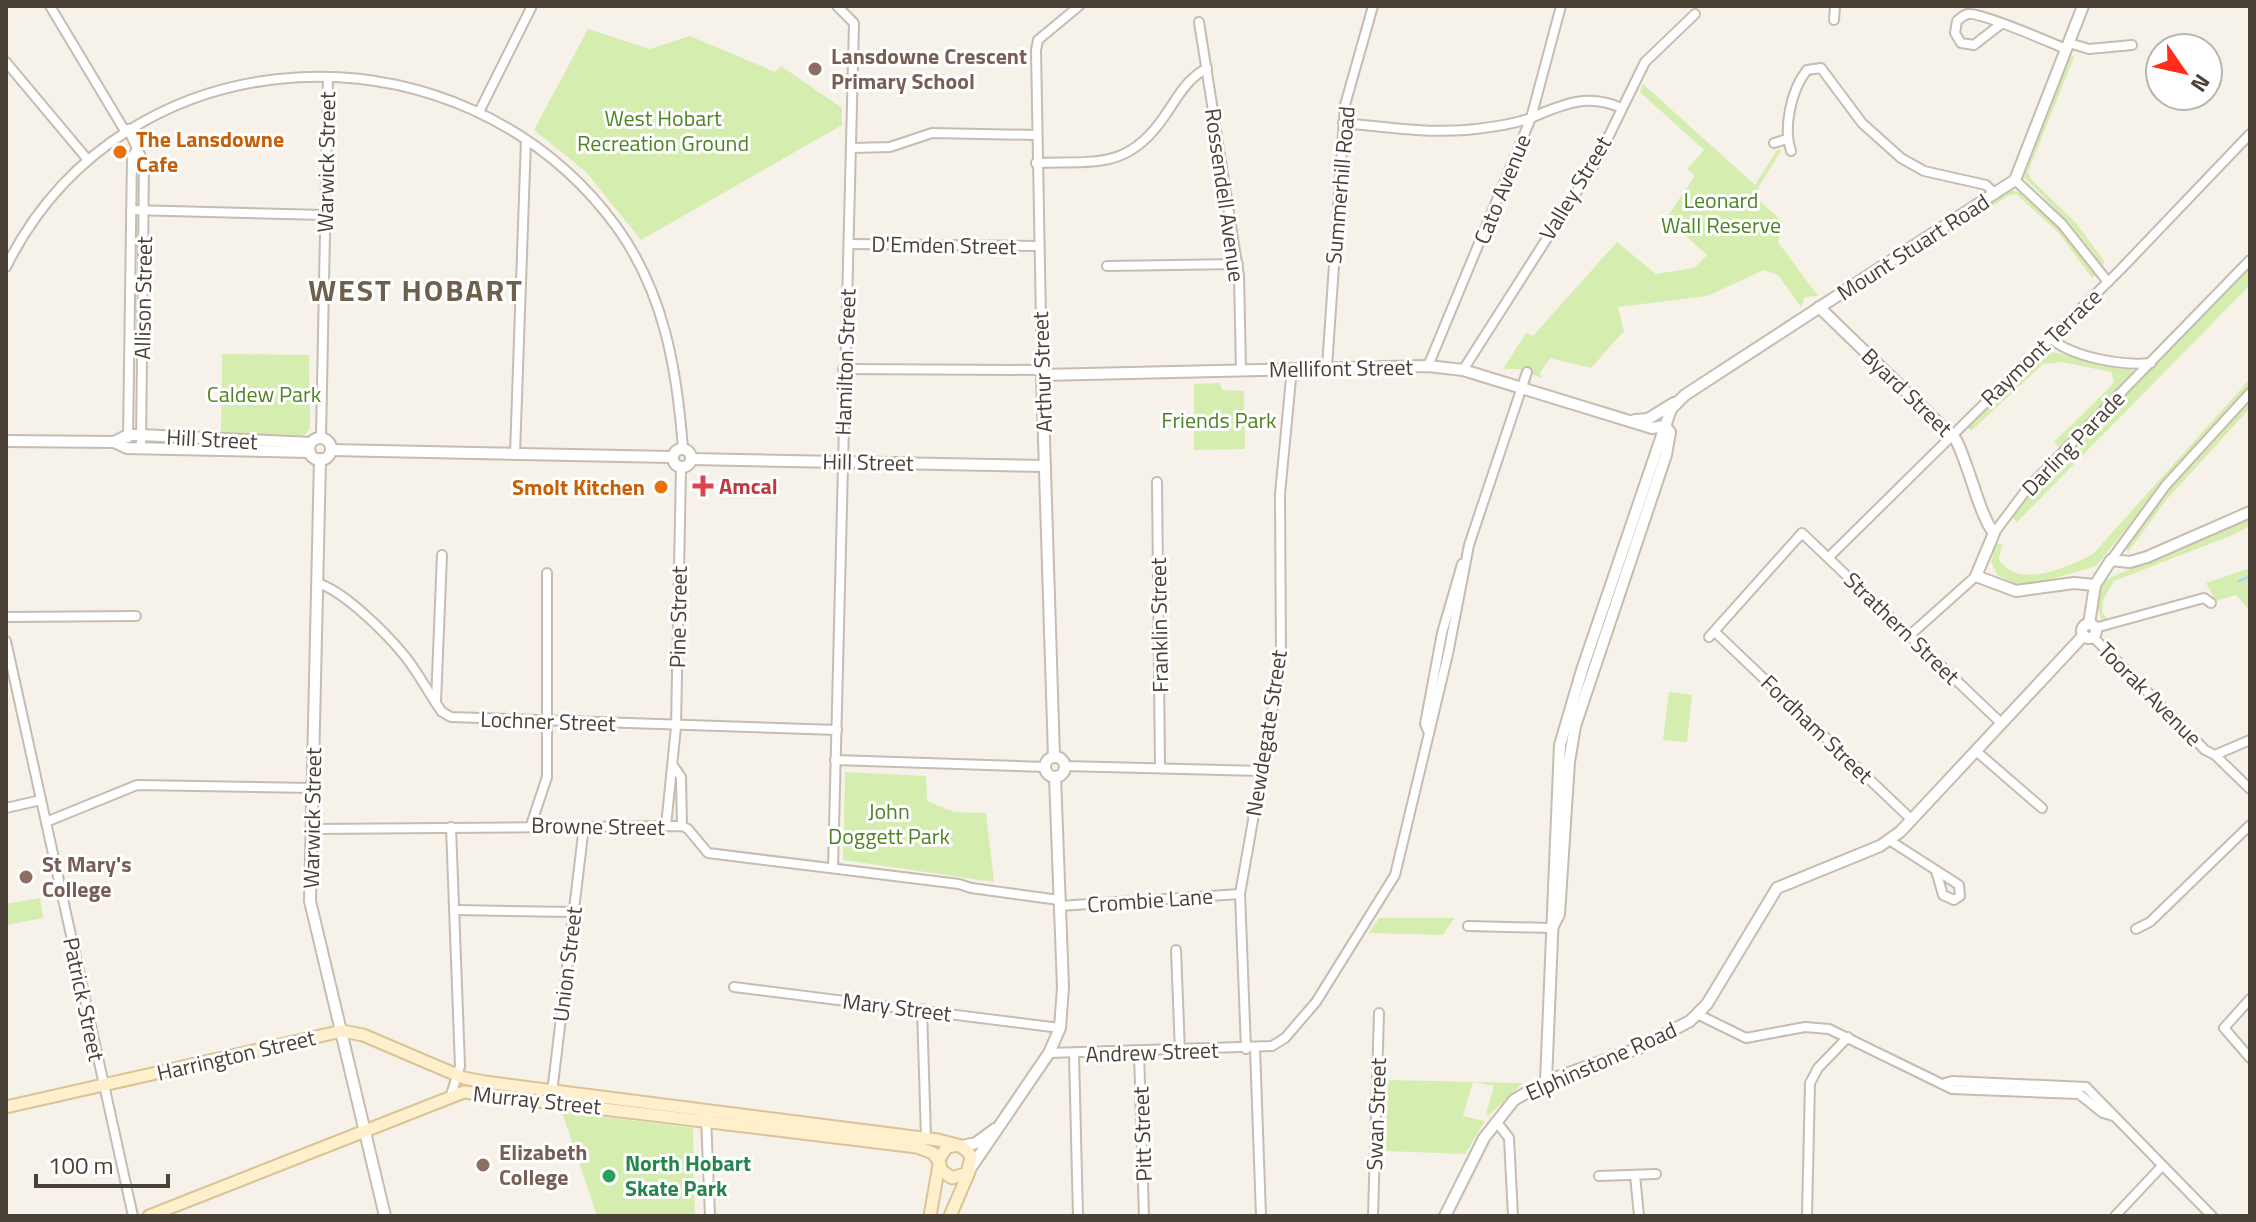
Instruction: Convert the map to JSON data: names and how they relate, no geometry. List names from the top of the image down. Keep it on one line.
{"streets":{"main road":["Harrington Street","Murray Street"],"street":["Warwick Street","Summerhill Road","Valley Street","Cato Avenue","Rossendell Avenue","D'Emden Street","Mount Stuart Road","Allison Street","Raymont Terrace","Hamilton Street","Mellifont Street","Arthur Street","Byard Street","Hill Street","Darling Parade","Pine Street","Franklin Street","Strathern Street","Toorak Avenue","Lochner Street","Fordham Street","Newdegate Street","Browne Street","Crombie Lane","Union Street","Patrick Street","Mary Street","Andrew Street","Elphinstone Road","Swan Street","Pitt Street"]},"crossings":[["Warwick Street","Hill Street"],["Warwick Street","Browne Street"],["Warwick Street","Harrington Street"],["Warwick Street","Murray Street"],["Summerhill Road","Mellifont Street"],["Valley Street","Mellifont Street"],["Cato Avenue","Mellifont Street"],["Rossendell Avenue","Mellifont Street"],["D'Emden Street","Hamilton Street"],["D'Emden Street","Arthur Street"],["Mount Stuart Road","Mellifont Street"],["Mount Stuart Road","Byard Street"],["Allison Street","Hill Street"],["Raymont Terrace","Byard Street"],["Raymont Terrace","Strathern Street"],["Hamilton Street","Hill Street"],["Hamilton Street","Lochner Street"],["Hamilton Street","Browne Street"],["Mellifont Street","Arthur Street"],["Mellifont Street","Newdegate Street"],["Arthur Street","Hill Street"],["Byard Street","Darling Parade"],["Darling Parade","Strathern Street"],["Pine Street","Lochner Street"],["Pine Street","Browne Street"],["Strathern Street","Fordham Street"],["Strathern Street","Elphinstone Road"],["Toorak Avenue","Elphinstone Road"],["Fordham Street","Elphinstone Road"],["Newdegate Street","Crombie Lane"],["Newdegate Street","Andrew Street"],["Browne Street","Crombie Lane"],["Browne Street","Union Street"],["Union Street","Murray Street"],["Patrick Street","Harrington Street"],["Andrew Street","Pitt Street"],["Harrington Street","Murray Street"]],"districts":["WEST HOBART"],"parks":["West Hobart Recreation Ground","Leonard Wall Reserve","Caldew Park","Friends Park","John Doggett Park"],"places":{"other":["Lansdowne Crescent Primary School","The Lansdowne Cafe","Smolt Kitchen","St Mary's College","Elizabeth College","North Hobart Skate Park"],"health":["Amcal"]},"scale_bar":"100 m","north":"bottom right"}
